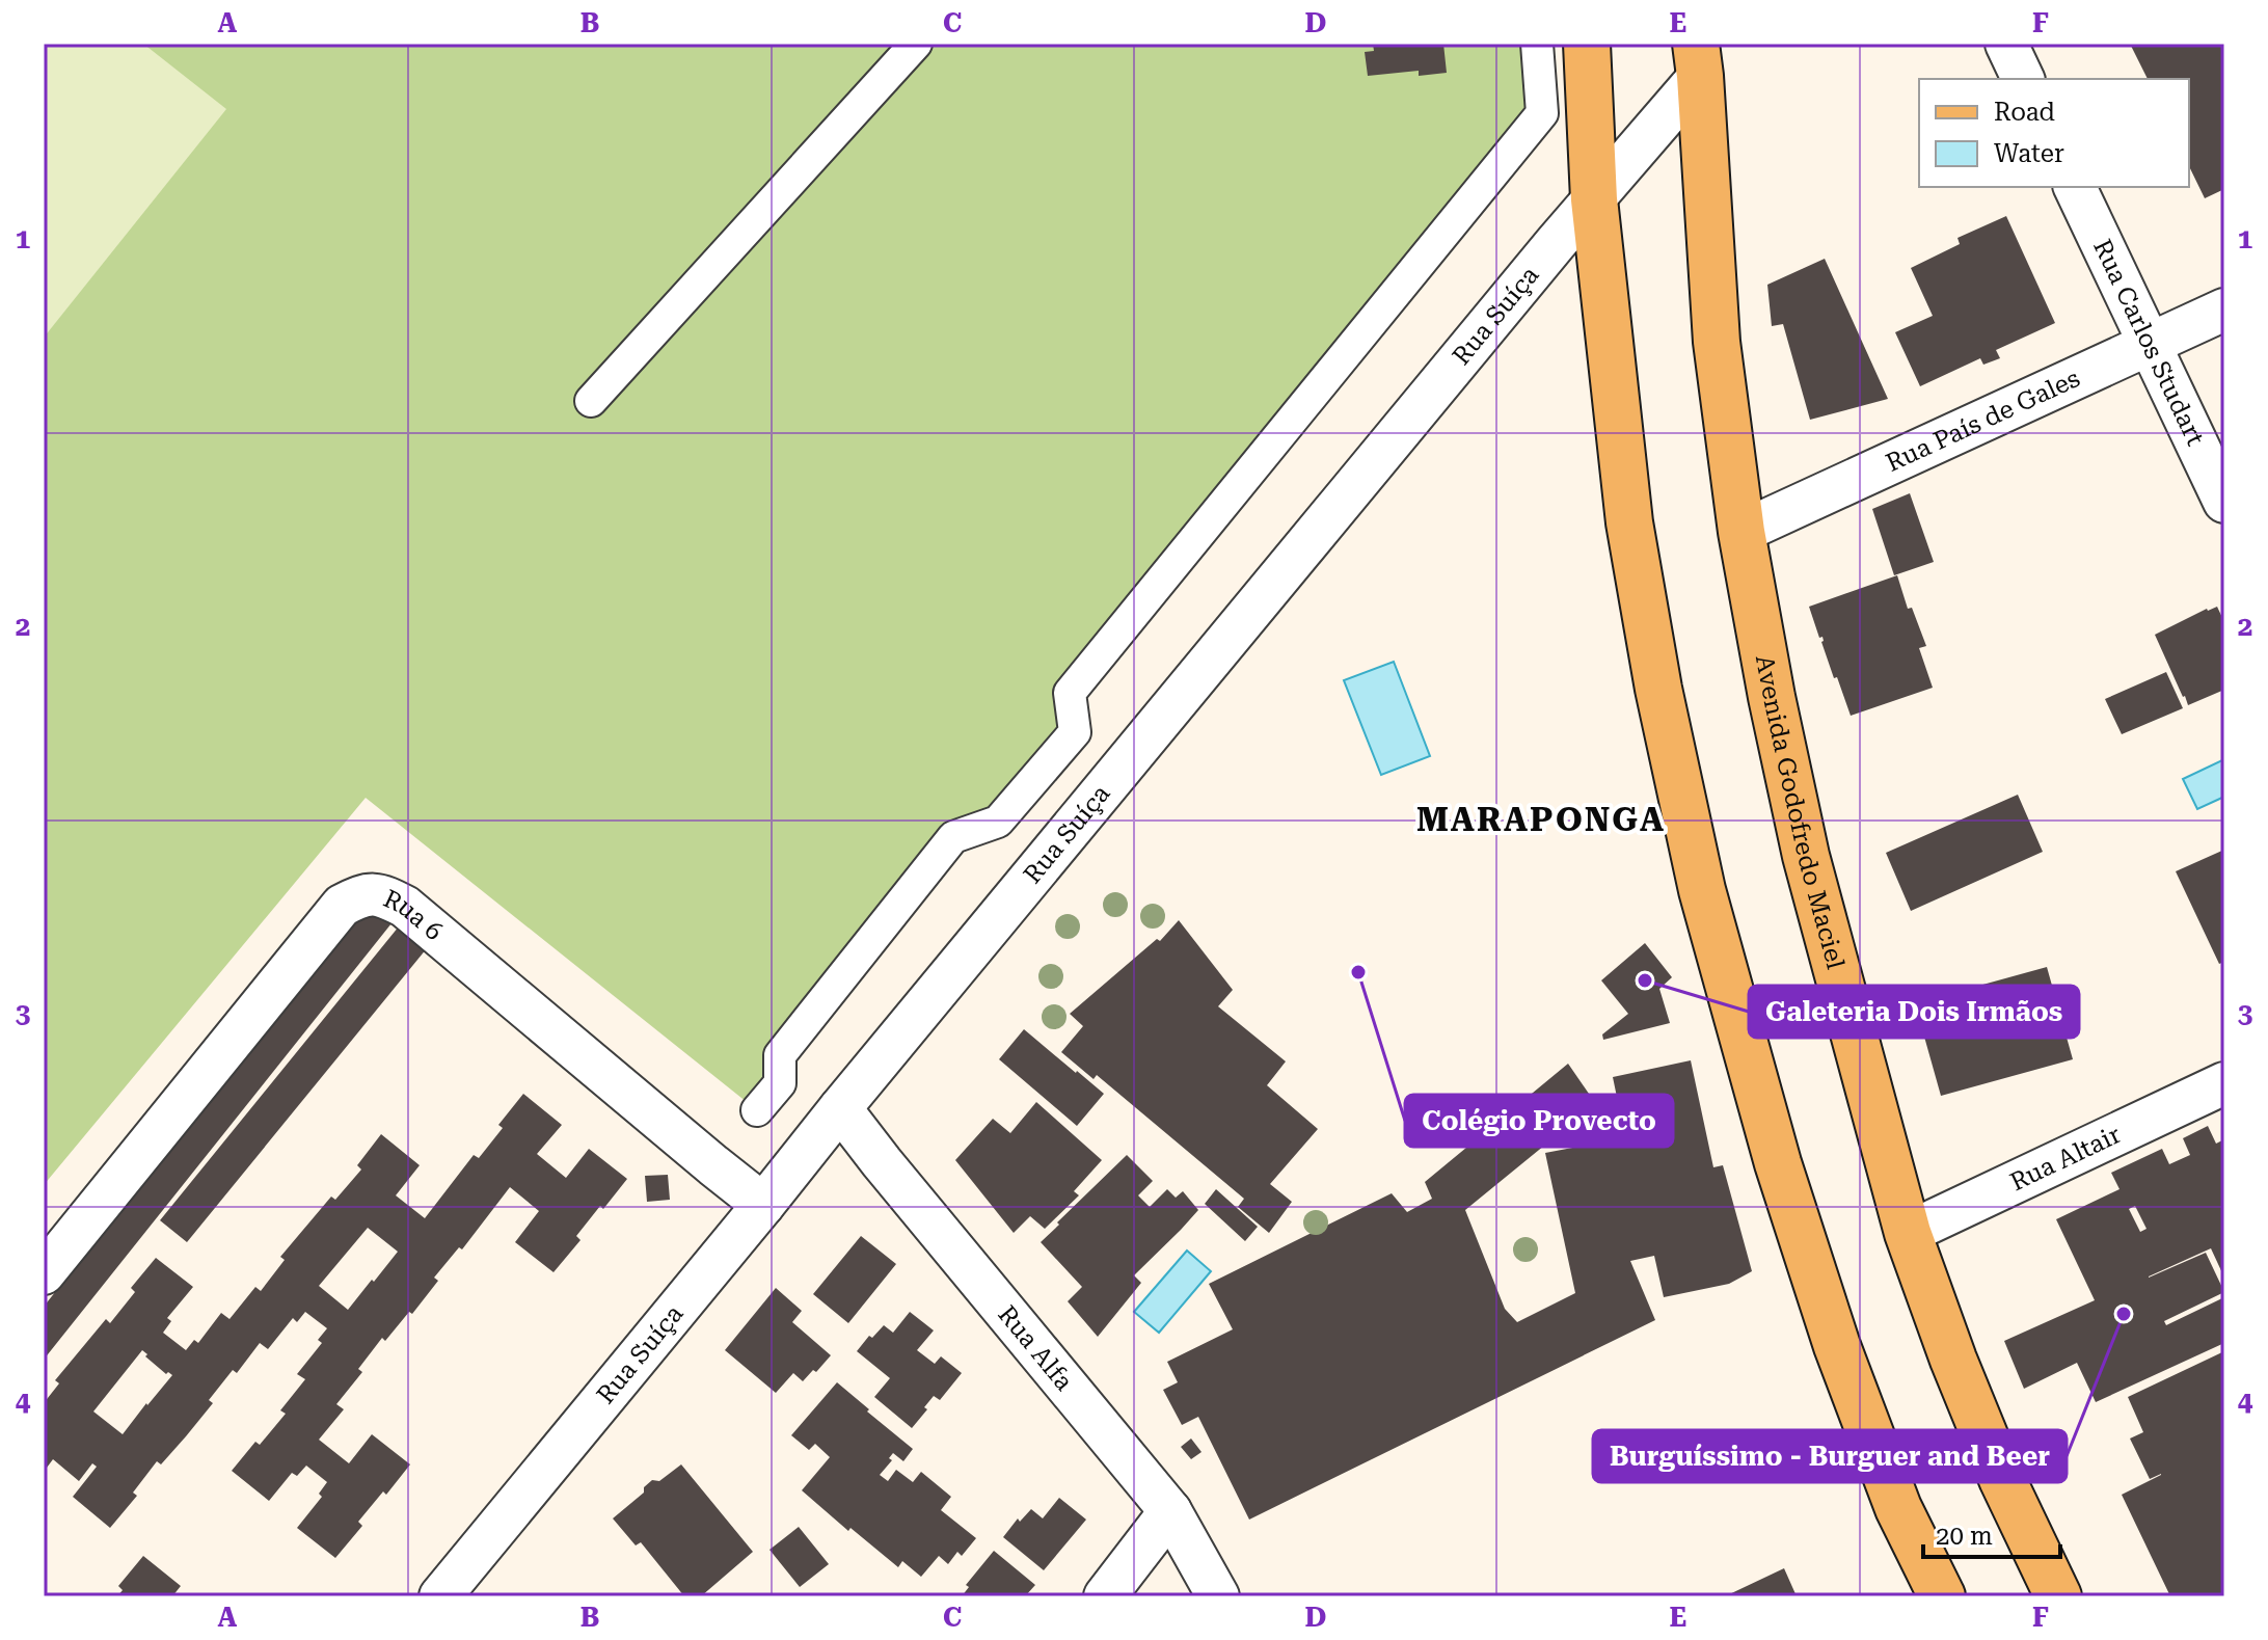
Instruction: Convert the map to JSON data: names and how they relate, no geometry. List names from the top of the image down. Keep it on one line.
{"streets":{"main road":["Avenida Godofredo Maciel"],"street":["Rua Suíça","Rua Carlos Studart","Rua País de Gales","Rua 6","Rua Altair","Rua Alfa"]},"crossings":[["Rua Suíça","Avenida Godofredo Maciel"],["Rua Suíça","Rua 6"],["Rua Suíça","Rua Alfa"],["Rua Carlos Studart","Rua País de Gales"],["Rua País de Gales","Avenida Godofredo Maciel"],["Avenida Godofredo Maciel","Rua Altair"]],"districts":["MARAPONGA"],"places":["Colégio Provecto","Galeteria Dois Irmãos","Burguíssimo - Burguer and Beer"],"legend":["Road","Water"],"scale_bar":"20 m","grid":{"columns":["A","B","C","D","E","F"],"rows":["1","2","3","4"]}}
